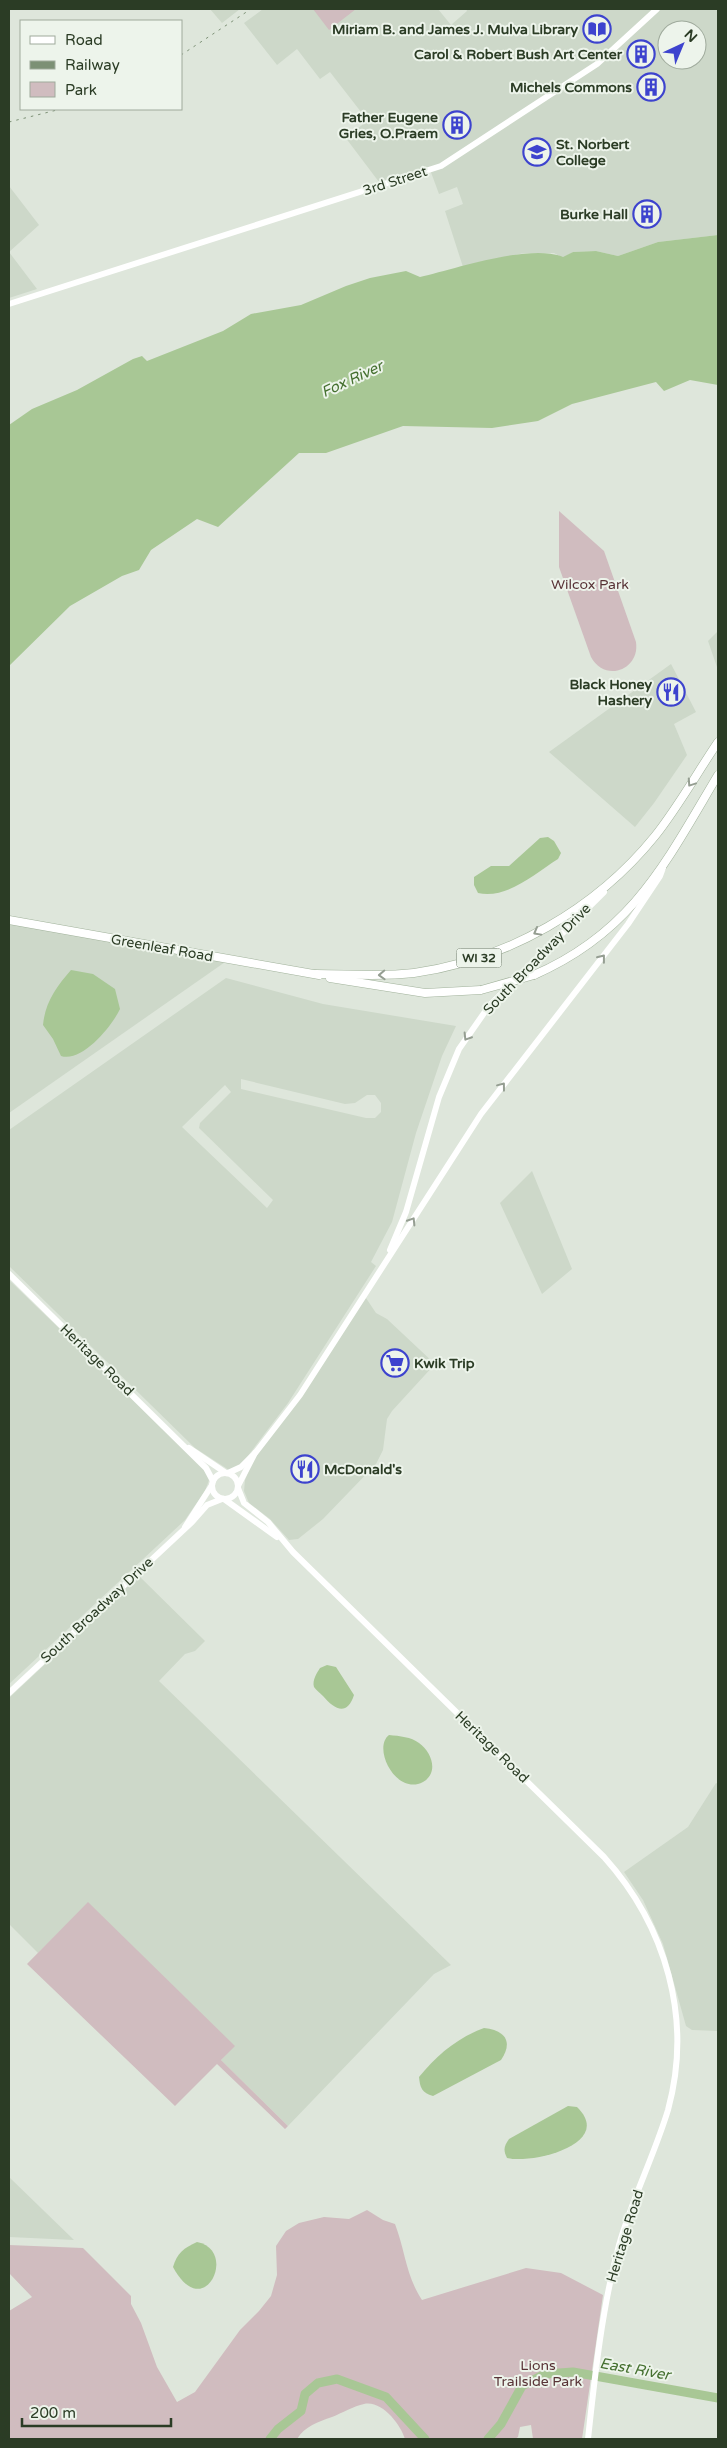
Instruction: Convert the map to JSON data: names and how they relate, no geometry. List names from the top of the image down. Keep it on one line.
{"streets":{"main road":["3rd Street","Greenleaf Road","WI 32","South Broadway Drive","Heritage Road"]},"crossings":[["Greenleaf Road","WI 32"],["WI 32","South Broadway Drive"],["South Broadway Drive","Heritage Road"]],"water":["Fox River","East River"],"parks":["Wilcox Park","Lions Trailside Park"],"places":{"library":["Miriam B. and James J. Mulva Library"],"building":["Carol & Robert Bush Art Center","Michels Commons","Father Eugene Gries, O.Praem","Burke Hall"],"school or university":["St. Norbert College"],"restaurant":["Black Honey Hashery","McDonald's"],"supermarket":["Kwik Trip"]},"legend":["Road","Railway","Park"],"scale_bar":"200 m","north":"top right"}
